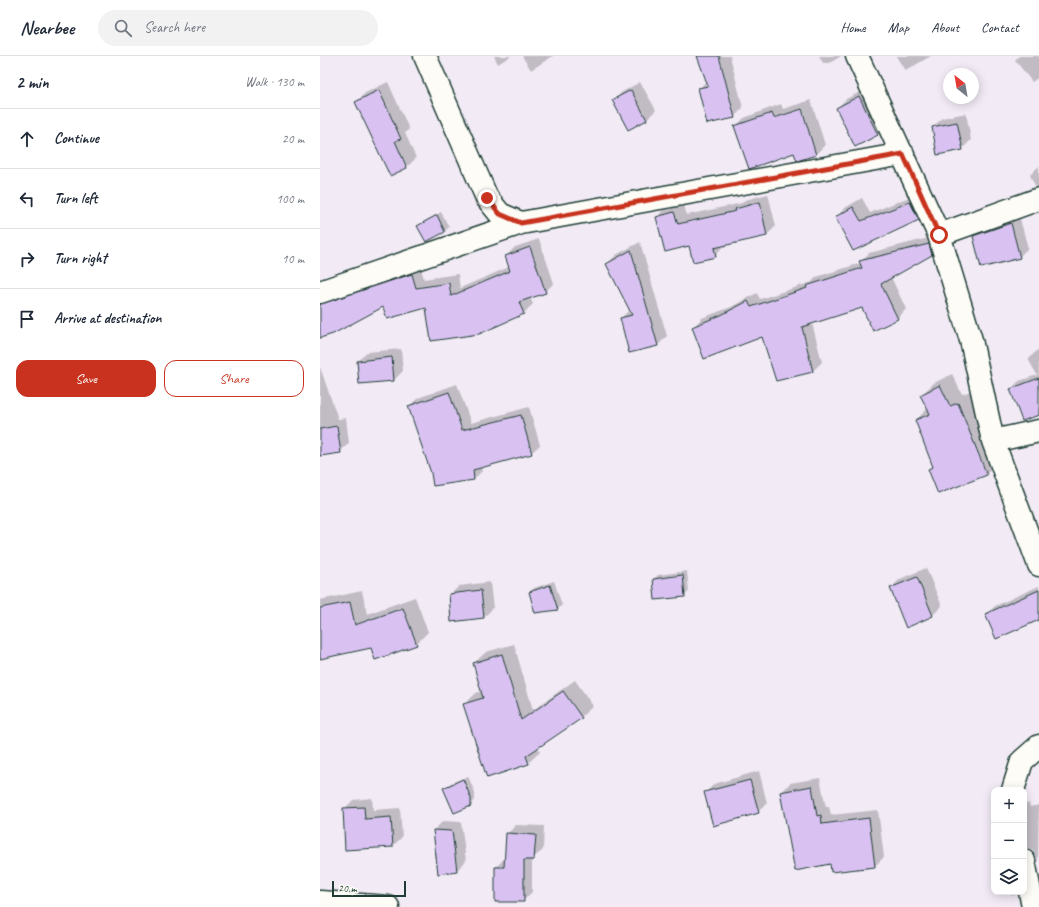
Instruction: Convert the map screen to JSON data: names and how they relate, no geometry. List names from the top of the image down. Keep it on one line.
{"scale_bar":"20 m","north":"top left","page":{"header":"Nearbee","search":"Search here","nav":["Home","Map","About","Contact"],"heading":["2 min","Walk · 130 m"],"list":[["Continue","20 m"],["Turn left","100 m"],["Turn right","10 m"],"Arrive at destination"],"buttons":["Save","Share"],"map_buttons":["+","−"],"scale":"20 m"}}
